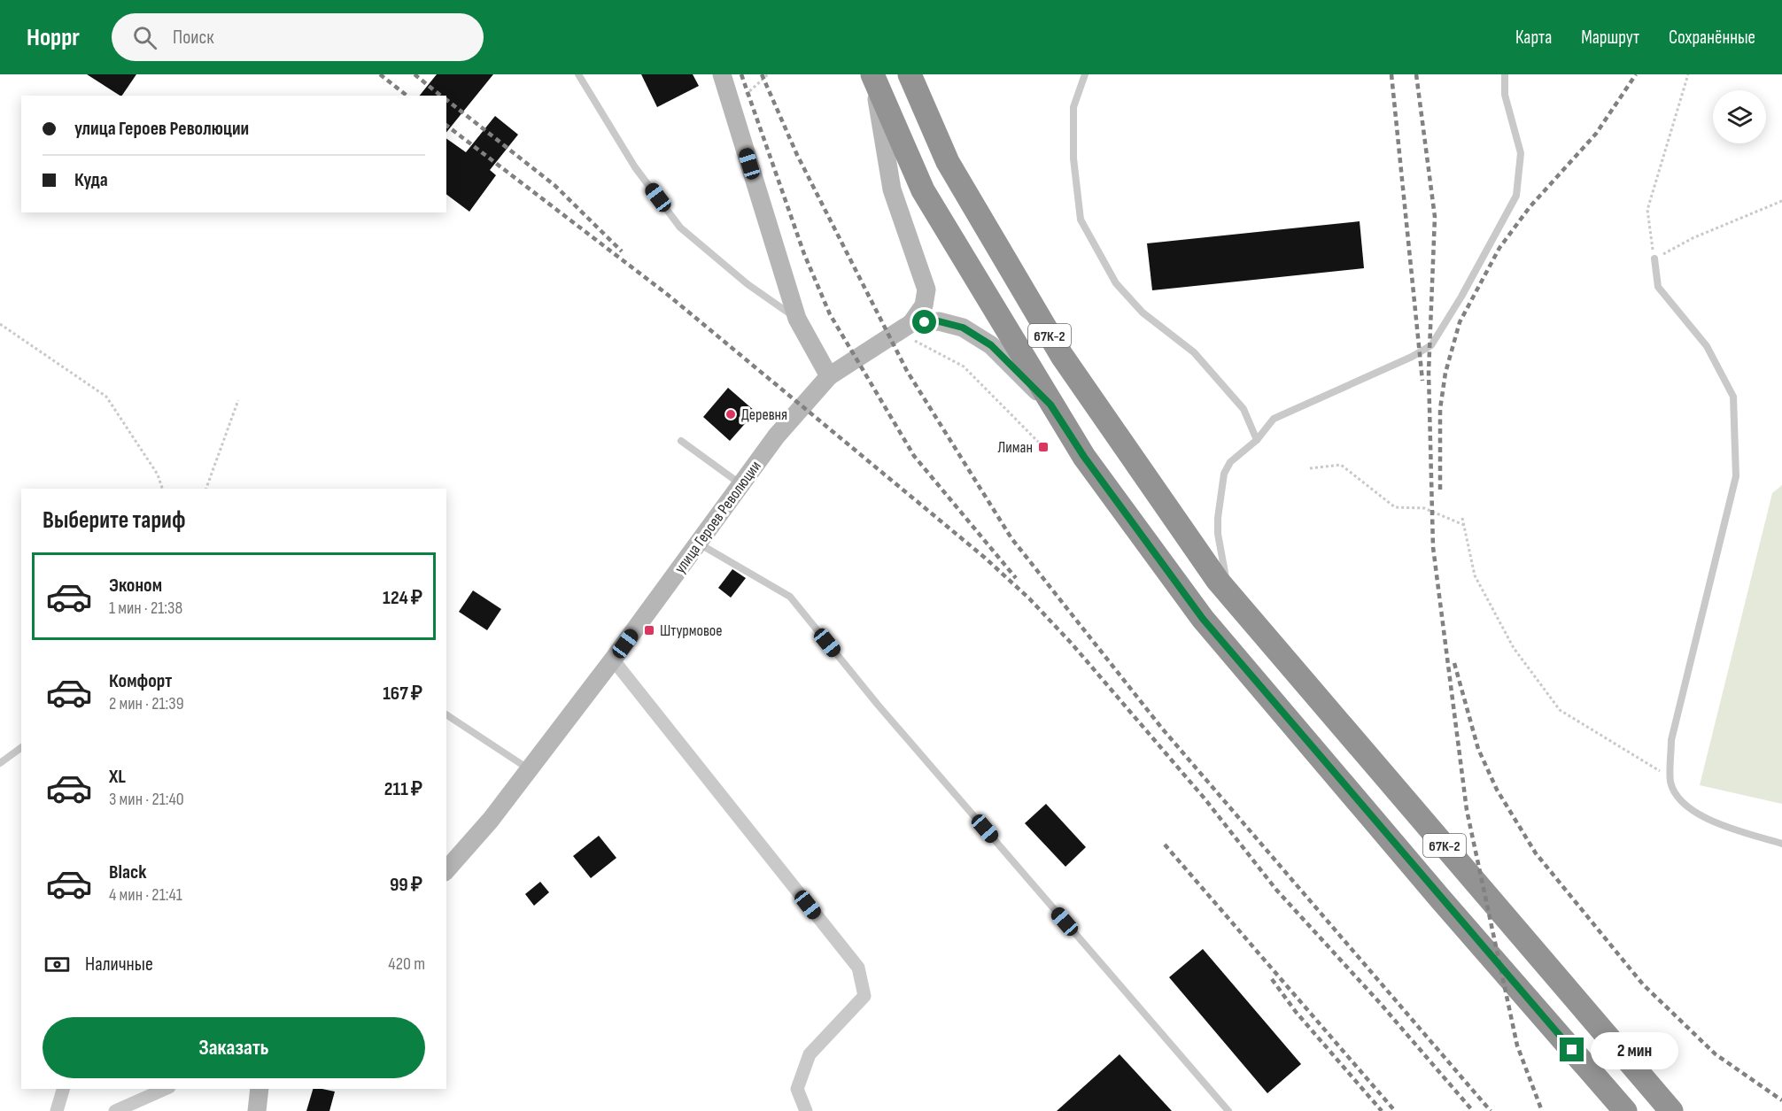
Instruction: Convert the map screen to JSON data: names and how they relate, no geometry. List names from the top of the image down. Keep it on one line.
{"streets":{"highway":["67К-2"],"main road":["улица Героев Революции"]},"crossings":[["67К-2","улица Героев Революции"]],"places":{"other":["Деревня"],"transit":["Лиман","Штурмовое"]},"page":{"header":"Hoppr","search":"Поиск","nav":["Карта","Маршрут","Сохранённые"],"banner":["улица Героев Революции","Куда"],"heading":"Выберите тариф","list":[{"name":"Эконом","note":"1 мин · 21:38","value":"124 ₽"},{"name":"Комфорт","note":"2 мин · 21:39","value":"167 ₽"},{"name":"XL","note":"3 мин · 21:40","value":"211 ₽"},{"name":"Black","note":"4 мин · 21:41","value":"99 ₽"}],"pay":["Наличные","420 m"],"buttons":"Заказать","bubble":"2 мин"}}
